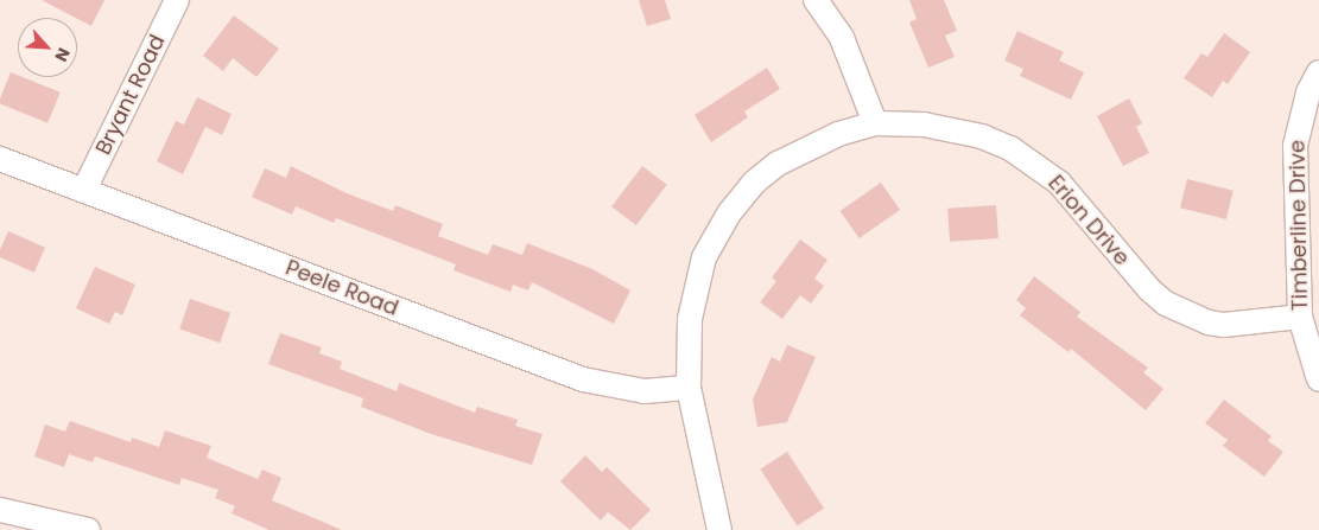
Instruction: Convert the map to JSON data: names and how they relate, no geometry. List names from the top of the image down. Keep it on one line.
{"streets":{"street":["Bryant Road","Erion Drive","Timberline Drive","Peele Road"]},"crossings":[["Bryant Road","Peele Road"],["Erion Drive","Timberline Drive"],["Erion Drive","Peele Road"]],"north":"bottom right"}
